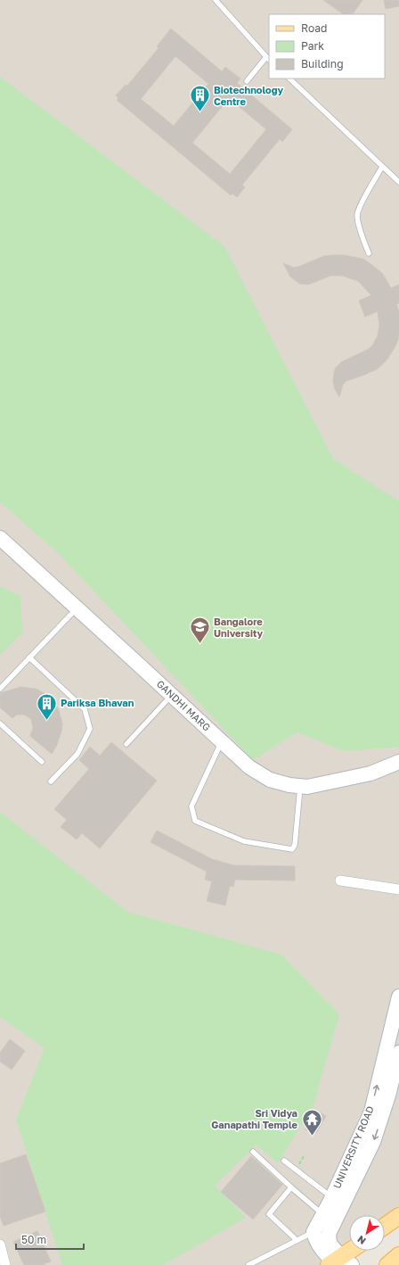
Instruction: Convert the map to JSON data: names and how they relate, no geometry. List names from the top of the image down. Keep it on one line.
{"streets":{"main road":["GANDHI MARG","UNIVERSITY ROAD"]},"places":{"building":["Biotechnology Centre","Pariksa Bhavan"],"school or university":["Bangalore University"],"temple":["Sri Vidya Ganapathi Temple"]},"legend":["Road","Park","Building"],"scale_bar":"50 m","north":"bottom left"}
